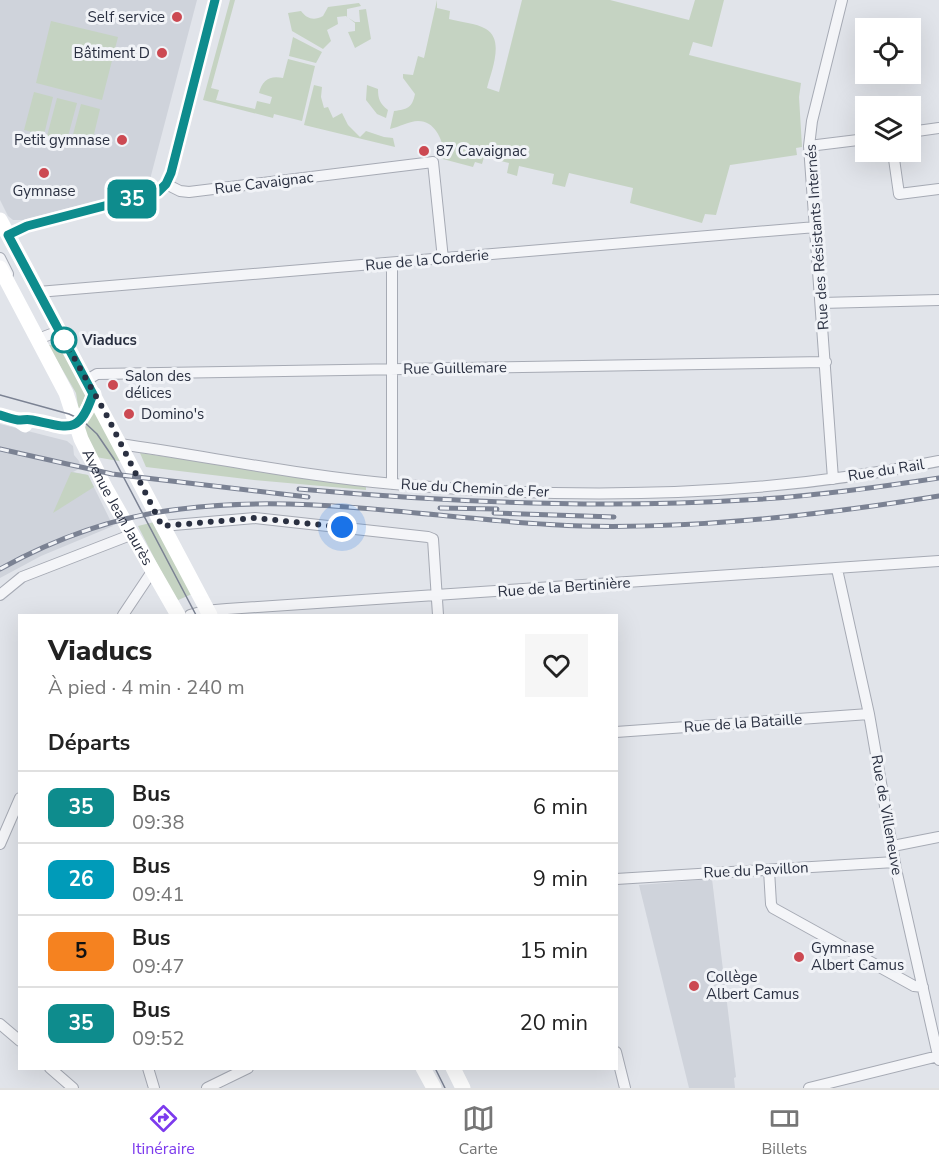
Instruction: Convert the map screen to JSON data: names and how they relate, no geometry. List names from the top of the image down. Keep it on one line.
{"streets":{"main road":["Avenue Jean Jaurès"],"street":["Rue Cavaignac","Rue des Résistants Internés","Rue de la Corderie","Rue Guillemare","Rue du Rail","Rue du Chemin de Fer","Rue de la Bertinière","Rue de la Bataille","Rue de Villeneuve","Rue du Pavillon"]},"crossings":[["Rue Cavaignac","Rue de la Corderie"],["Rue des Résistants Internés","Rue de la Corderie"],["Rue des Résistants Internés","Rue Guillemare"],["Rue des Résistants Internés","Rue du Rail"],["Rue des Résistants Internés","Rue du Chemin de Fer"],["Rue de la Corderie","Avenue Jean Jaurès"],["Rue Guillemare","Avenue Jean Jaurès"],["Rue du Rail","Rue du Chemin de Fer"],["Rue du Chemin de Fer","Avenue Jean Jaurès"],["Avenue Jean Jaurès","Rue de la Bertinière"],["Rue de la Bertinière","Rue de Villeneuve"],["Rue de la Bataille","Rue de Villeneuve"],["Rue de Villeneuve","Rue du Pavillon"]],"places":["Self service","Bâtiment D","Petit gymnase","87 Cavaignac","Gymnase","Viaducs","Salon des délices","Domino's","Gymnase Albert Camus","Collège Albert Camus"],"lines":["bus line 35"],"page":{"on_map":"35","heading":[["Viaducs","À pied · 4 min · 240 m"],"Départs"],"list":[{"mark":"35","name":"Bus","note":"09:38","value":"6 min"},{"mark":"26","name":"Bus","note":"09:41","value":"9 min"},{"mark":"5","name":"Bus","note":"09:47","value":"15 min"},{"mark":"35","name":"Bus","note":"09:52","value":"20 min"}],"tabs":["Itinéraire","Carte","Billets"]}}
